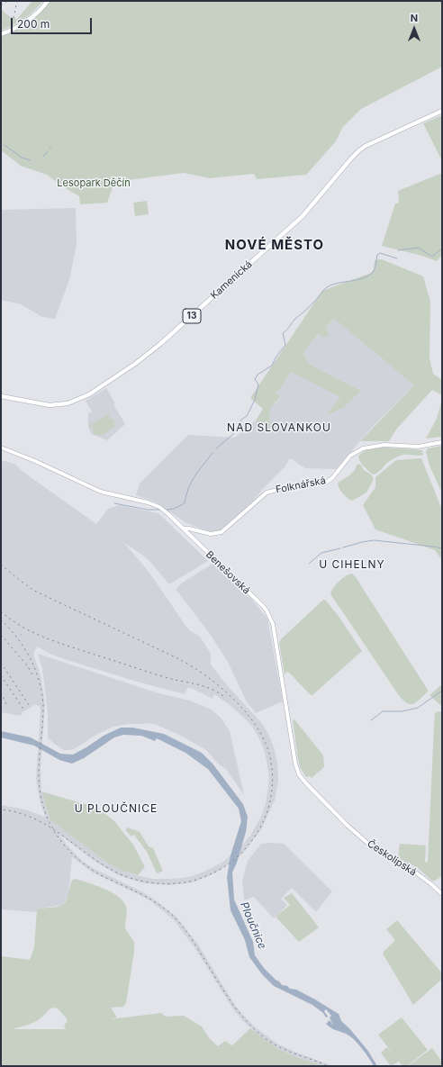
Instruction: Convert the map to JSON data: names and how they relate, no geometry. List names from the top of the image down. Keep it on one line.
{"streets":{"main road":["Kamenická","13","Folknářská","Benešovská","Českolipská"]},"crossings":[["Folknářská","Benešovská"],["Benešovská","Českolipská"]],"districts":["NOVÉ MĚSTO","NAD SLOVANKOU","U CIHELNY","U PLOUČNICE"],"water":["Ploučnice"],"parks":["Lesopark Děčín"],"scale_bar":"200 m","north":"top"}
